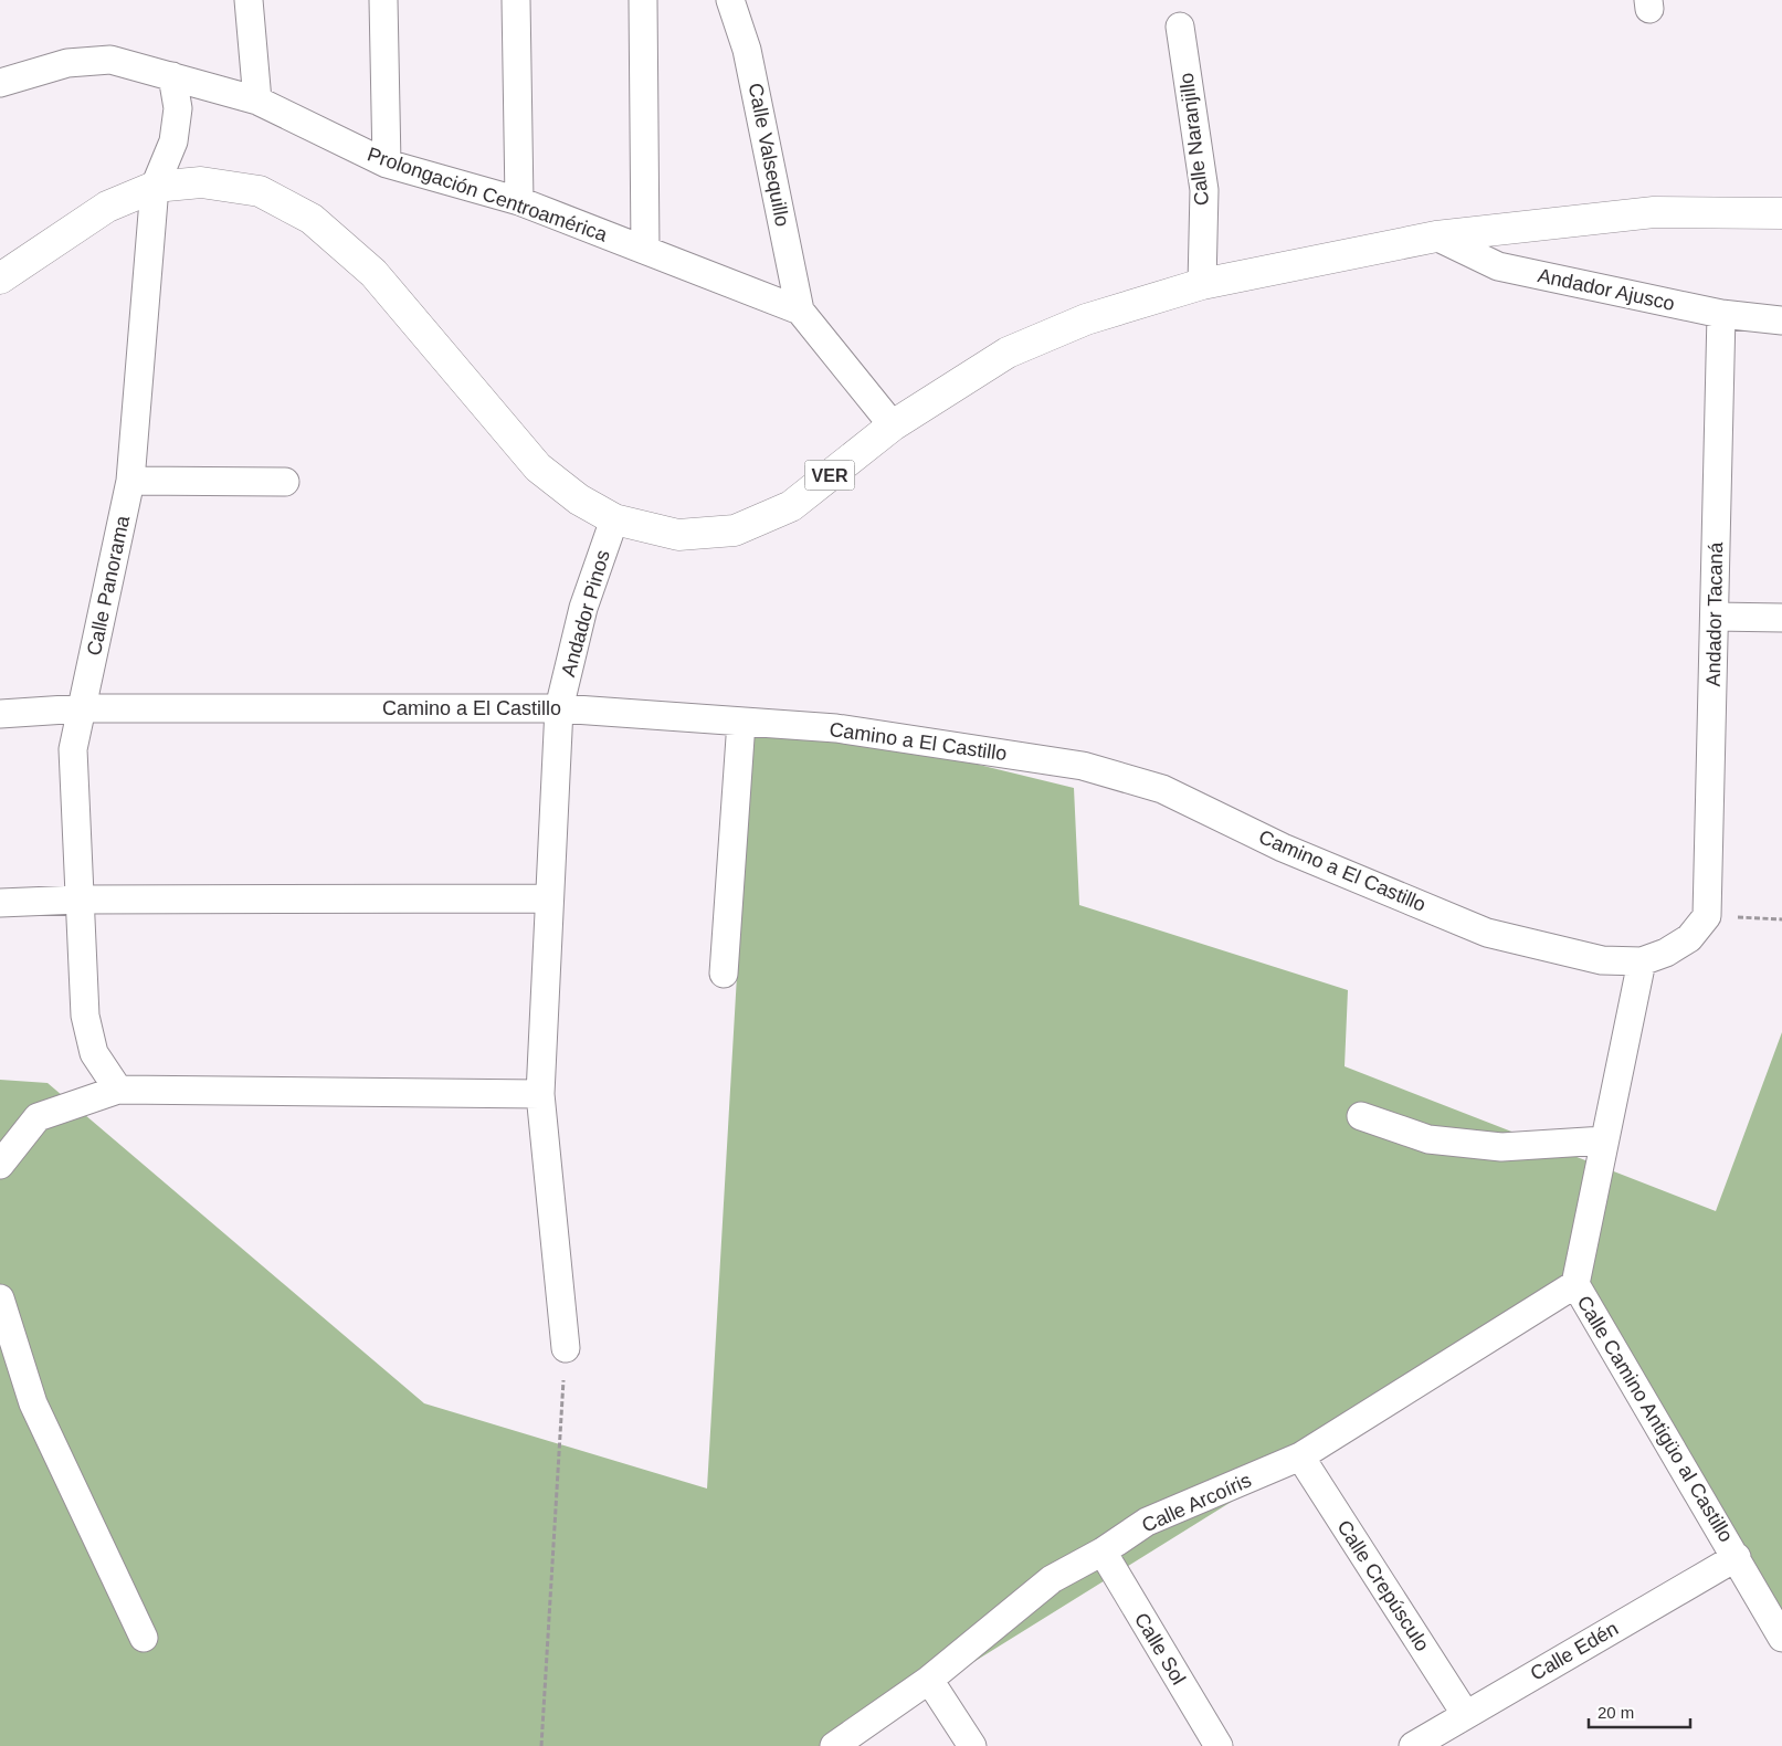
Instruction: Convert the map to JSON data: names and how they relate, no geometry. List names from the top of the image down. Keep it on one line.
{"streets":{"main road":["VER"],"street":["Calle Naranjillo","Calle Valsequillo","Prolongación Centroamérica","Andador Ajusco","Calle Panorama","Andador Pinos","Andador Tacaná","Camino a El Castillo","Calle Camino Antigüo al Castillo","Calle Arcoíris","Calle Crepúsculo","Calle Sol","Calle Edén"]},"crossings":[["Calle Naranjillo","VER"],["Calle Valsequillo","Prolongación Centroamérica"],["Prolongación Centroamérica","VER"],["Prolongación Centroamérica","Calle Panorama"],["Andador Ajusco","VER"],["Andador Ajusco","Andador Tacaná"],["VER","Calle Panorama"],["VER","Andador Pinos"],["Calle Panorama","Camino a El Castillo"],["Andador Pinos","Camino a El Castillo"],["Andador Tacaná","Camino a El Castillo"],["Camino a El Castillo","Calle Camino Antigüo al Castillo"],["Calle Camino Antigüo al Castillo","Calle Arcoíris"],["Calle Camino Antigüo al Castillo","Calle Edén"],["Calle Arcoíris","Calle Crepúsculo"],["Calle Arcoíris","Calle Sol"],["Calle Crepúsculo","Calle Edén"]],"scale_bar":"20 m"}
